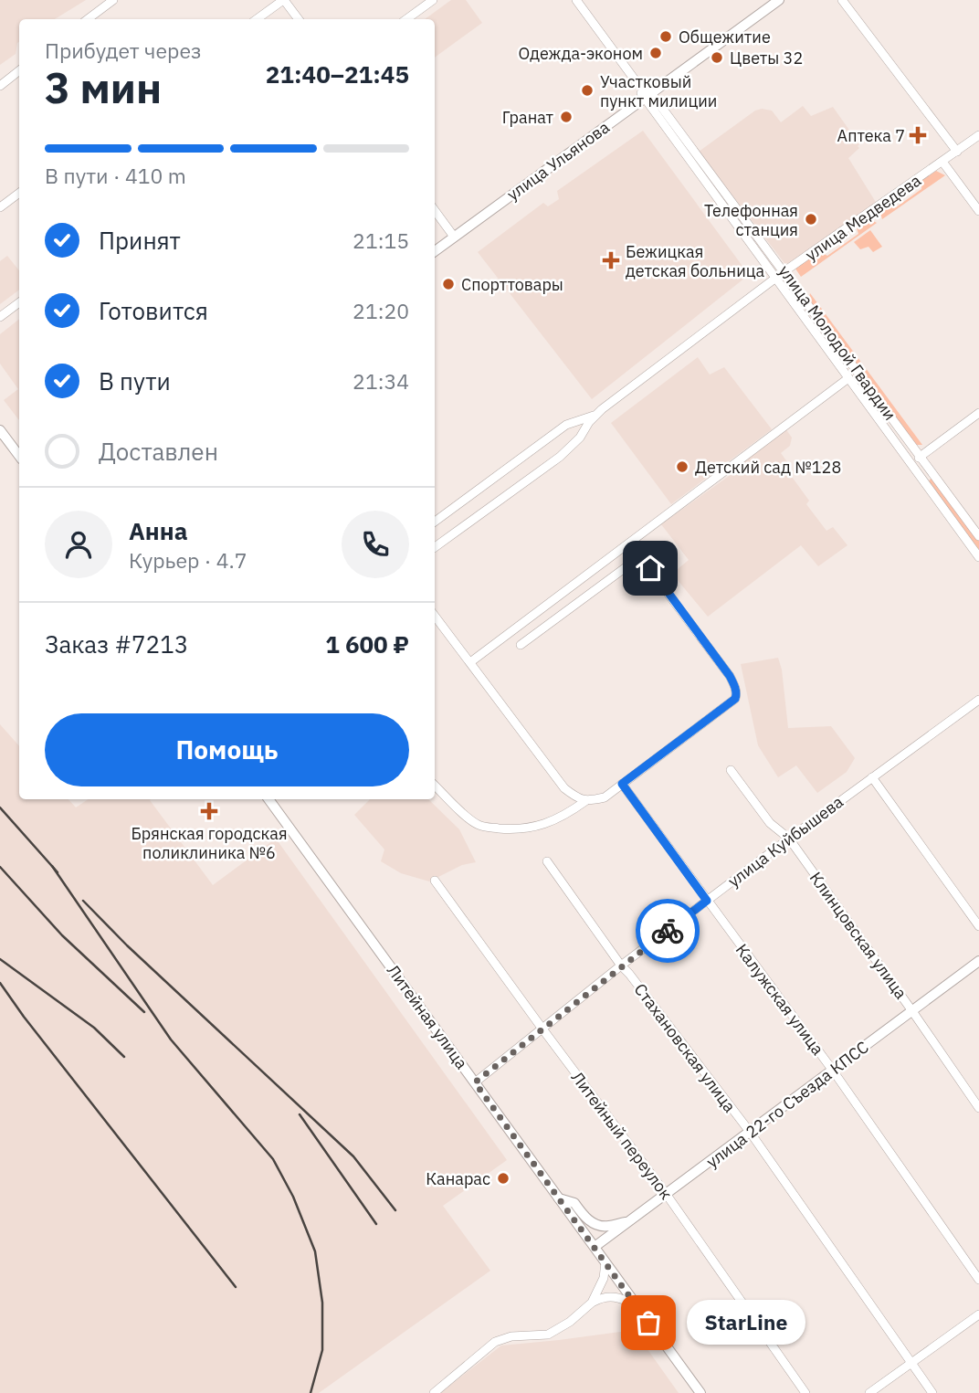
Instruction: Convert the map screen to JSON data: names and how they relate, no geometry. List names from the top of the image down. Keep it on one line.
{"streets":{"main road":["улица Ульянова","Литейная улица","улица 22-го Съезда КПСС"],"street":["улица Медведева","улица Молодой Гвардии","улица Куйбышева","Клинцовская улица","Калужская улица","Стахановская улица","Литейный переулок"]},"crossings":[["улица Ульянова","улица Молодой Гвардии"],["улица Медведева","улица Молодой Гвардии"],["улица Куйбышева","Клинцовская улица"],["улица Куйбышева","Калужская улица"],["улица Куйбышева","Литейная улица"],["улица Куйбышева","Стахановская улица"],["улица Куйбышева","Литейный переулок"],["Клинцовская улица","улица 22-го Съезда КПСС"],["Калужская улица","улица 22-го Съезда КПСС"],["Литейная улица","улица 22-го Съезда КПСС"],["Стахановская улица","улица 22-го Съезда КПСС"],["улица 22-го Съезда КПСС","Литейный переулок"]],"places":{"other":["Общежитие","Одежда-эконом","Цветы 32","Участковый пункт милиции","Гранат","Телефонная станция","Спорттовары","Детский сад №128","Канарас","StarLine"],"health":["Аптека 7","Бежицкая детская больница","Брянская городская поликлиника №6"]},"page":{"heading":["3 мин","Прибудет через","21:40–21:45"],"panel":["Анна","Курьер · 4.7","Заказ #7213","1 600 ₽"],"bar":"В пути · 410 m","list":[["Принят","21:15"],["Готовится","21:20"],["В пути","21:34"],"Доставлен"],"buttons":"Помощь","bubble":"StarLine"}}
